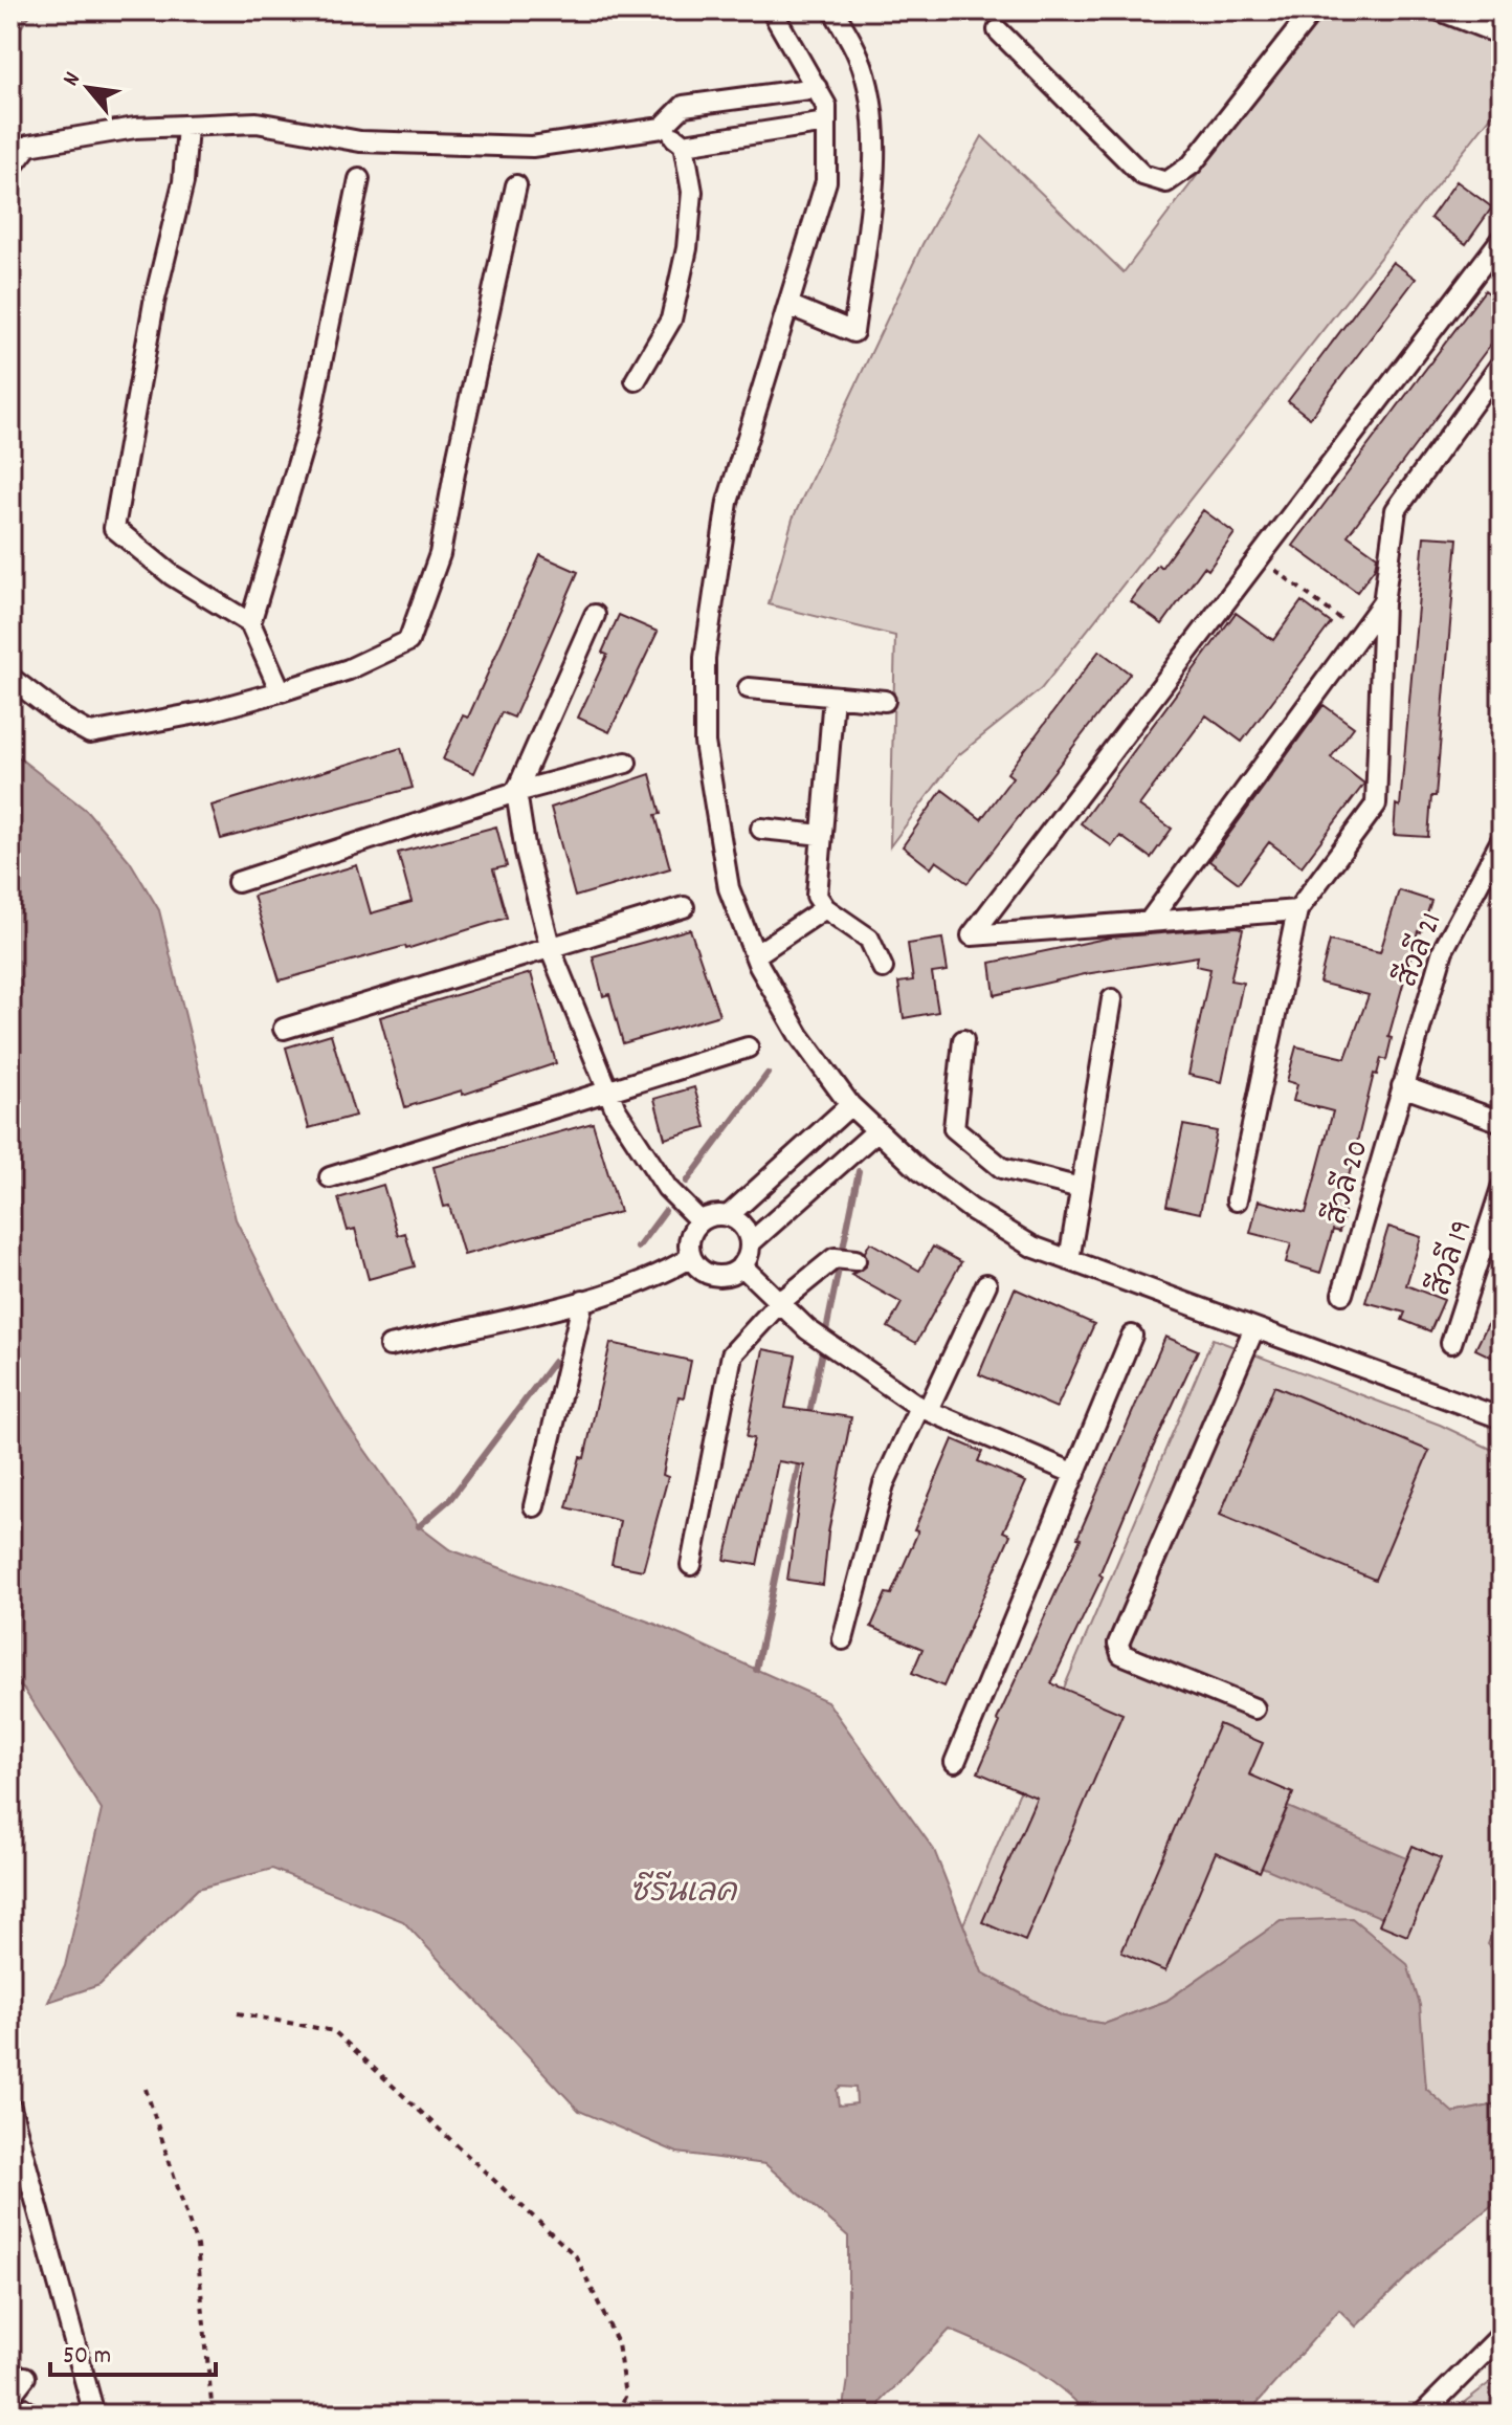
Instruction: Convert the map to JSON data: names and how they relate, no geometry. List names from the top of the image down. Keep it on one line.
{"streets":{"street":["สีวลี 21","สีวลี 20","สีวลี 19"]},"crossings":[["สีวลี 21","สีวลี 20"]],"water":["ซีรีนเลค"],"scale_bar":"50 m","north":"top left"}
